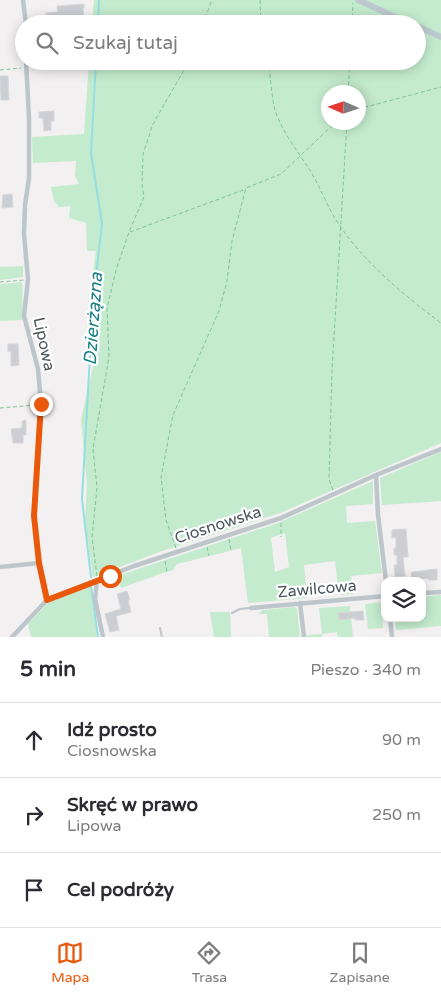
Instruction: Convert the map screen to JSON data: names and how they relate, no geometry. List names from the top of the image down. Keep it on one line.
{"streets":{"street":["Lipowa","Ciosnowska","Zawilcowa"]},"crossings":[["Lipowa","Ciosnowska"]],"water":["Dzierżązna"],"north":"left","page":{"search":"Szukaj tutaj","heading":["5 min","Pieszo · 340 m"],"list":[["Idź prosto","Ciosnowska","90 m"],["Skręć w prawo","Lipowa","250 m"],"Cel podróży"],"nav":["Mapa","Trasa","Zapisane"]}}
